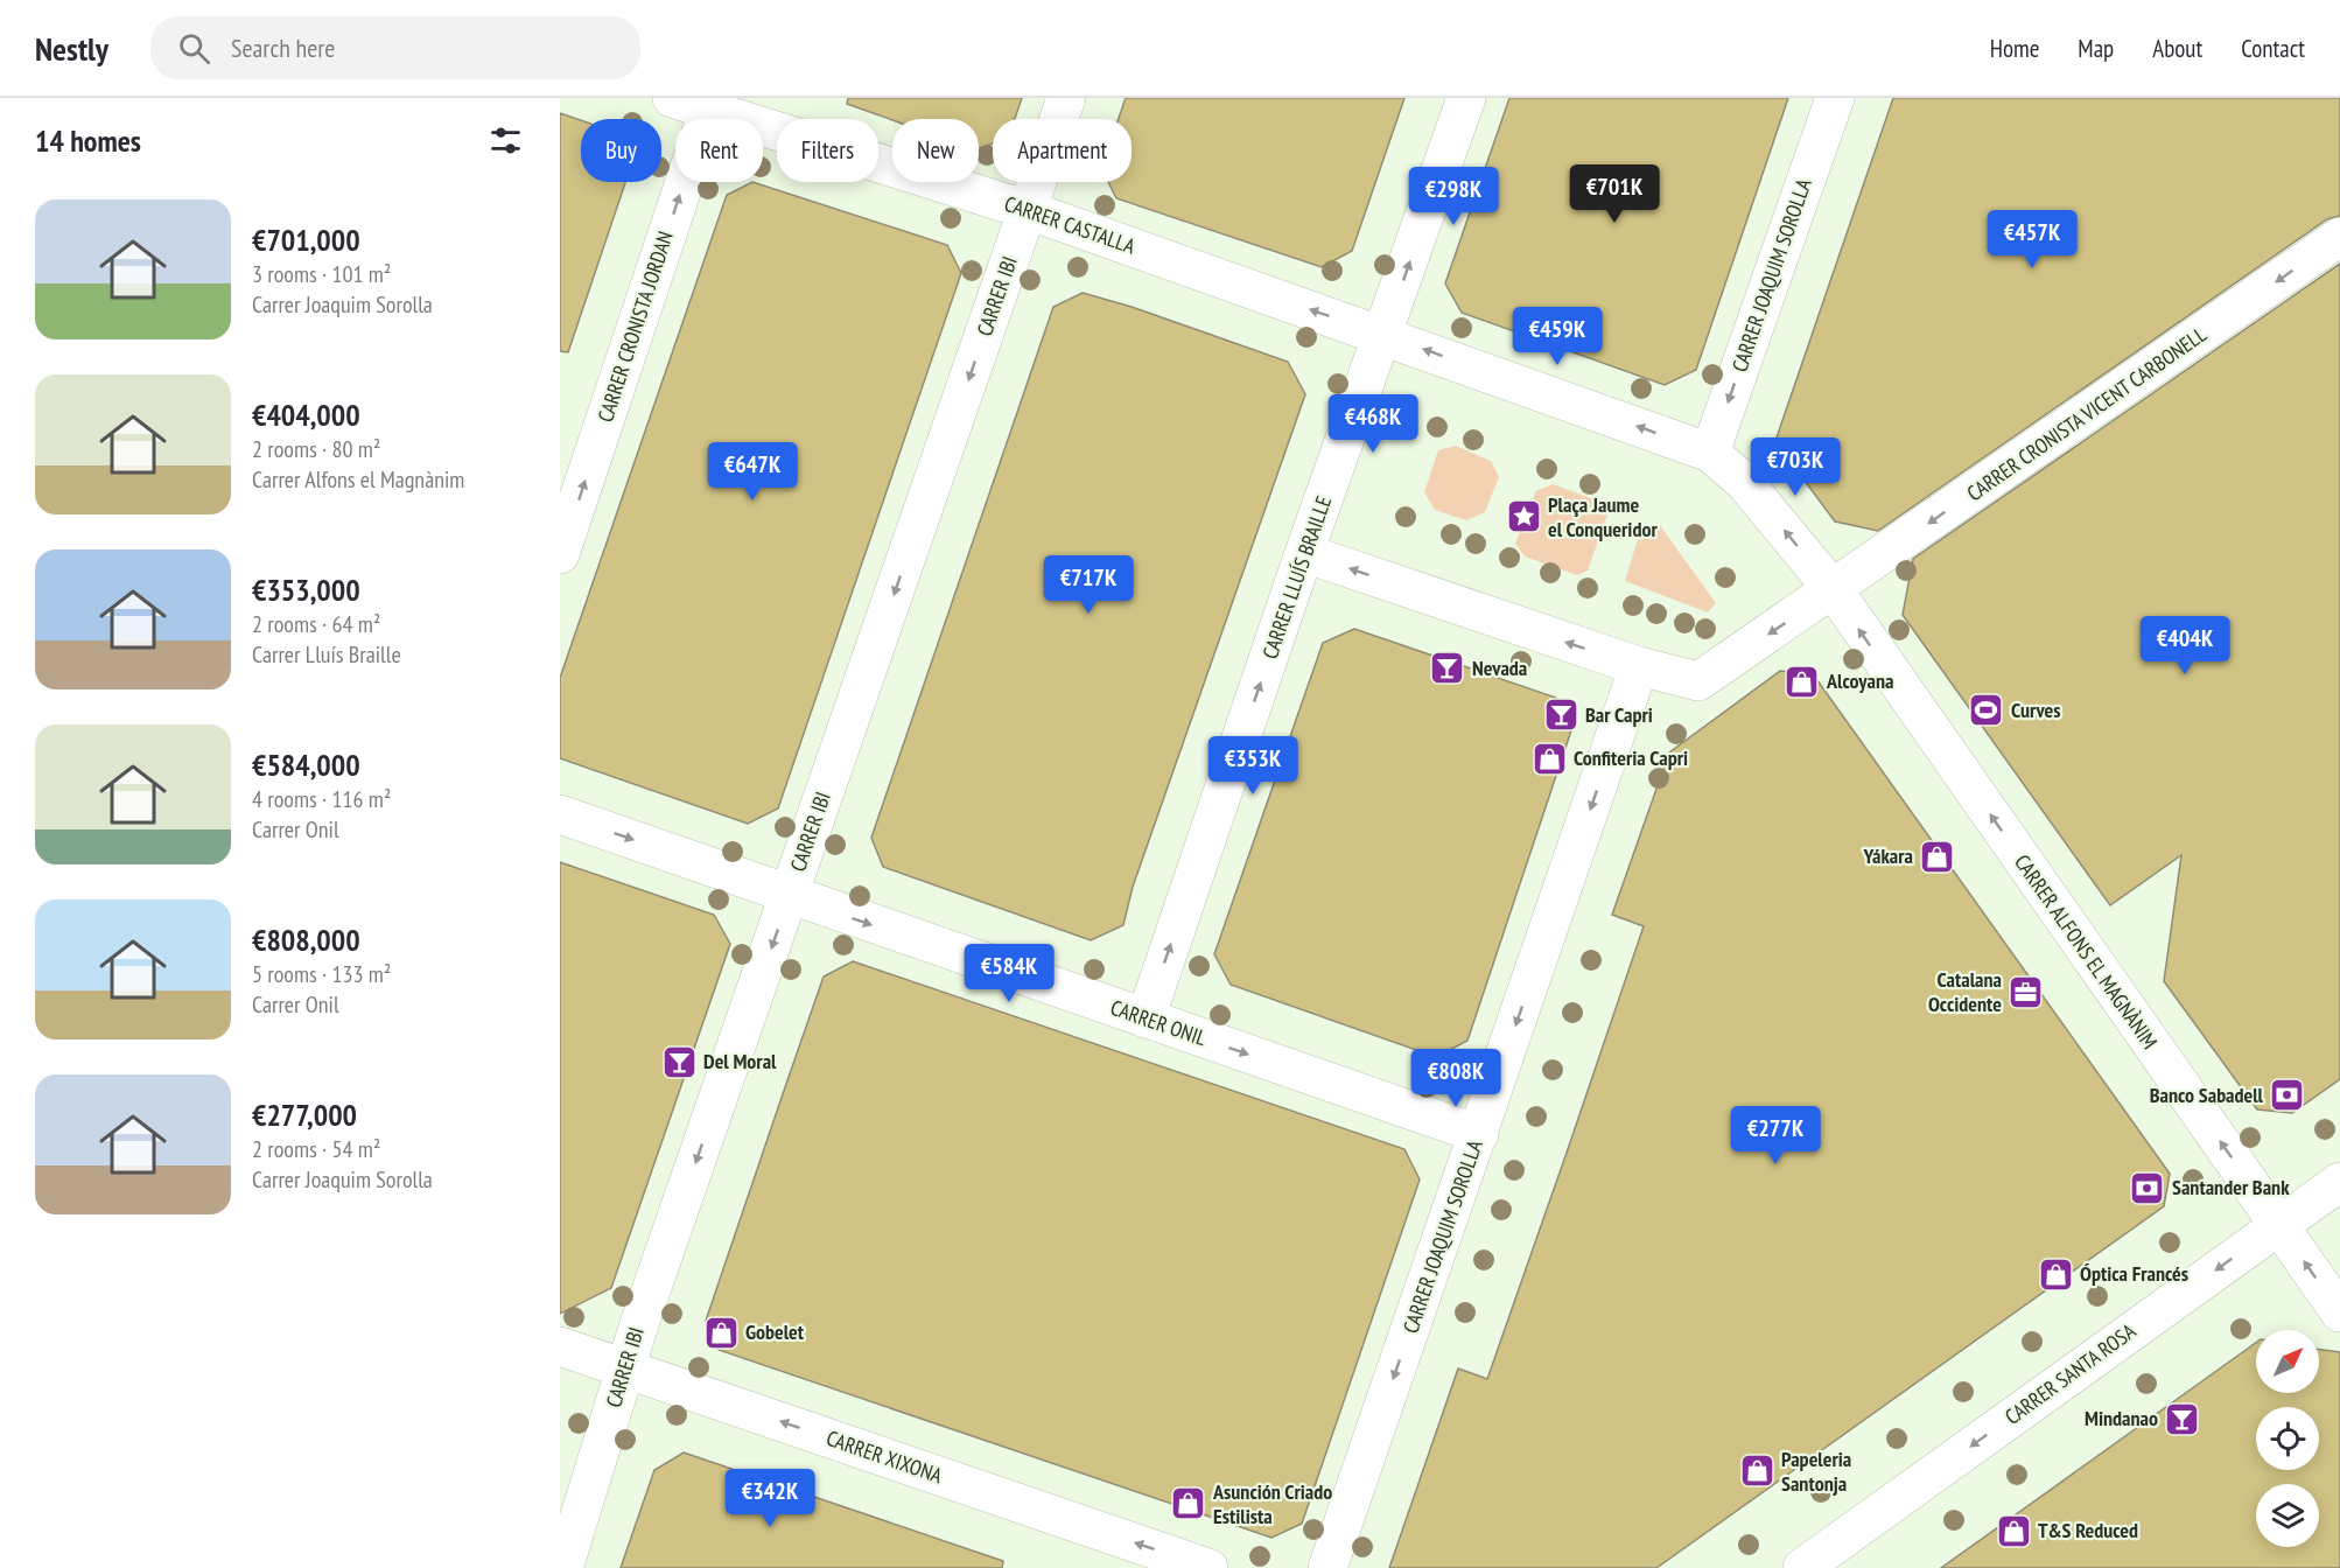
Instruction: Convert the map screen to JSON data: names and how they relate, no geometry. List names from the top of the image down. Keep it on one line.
{"streets":{"street":["CARRER CASTALLA","CARRER JOAQUIM SOROLLA","CARRER IBI","CARRER CRONISTA JORDAN","CARRER CRONISTA VICENT CARBONELL","CARRER LLUÍS BRAILLE","CARRER ALFONS EL MAGNÀNIM","CARRER ONIL","CARRER SANTA ROSA","CARRER XIXONA"]},"crossings":[["CARRER CASTALLA","CARRER IBI"],["CARRER CASTALLA","CARRER CRONISTA JORDAN"],["CARRER CASTALLA","CARRER LLUÍS BRAILLE"],["CARRER JOAQUIM SOROLLA","CARRER ONIL"],["CARRER IBI","CARRER ONIL"],["CARRER IBI","CARRER XIXONA"],["CARRER CRONISTA VICENT CARBONELL","CARRER ALFONS EL MAGNÀNIM"],["CARRER LLUÍS BRAILLE","CARRER ONIL"],["CARRER ALFONS EL MAGNÀNIM","CARRER SANTA ROSA"]],"one_way":["CARRER CASTALLA","CARRER JOAQUIM SOROLLA","CARRER IBI","CARRER CRONISTA JORDAN","CARRER CRONISTA VICENT CARBONELL","CARRER LLUÍS BRAILLE","CARRER ALFONS EL MAGNÀNIM","CARRER ONIL","CARRER SANTA ROSA","CARRER XIXONA"],"places":{"place":["Plaça Jaume el Conqueridor"],"bar":["Nevada","Bar Capri","Del Moral","Mindanao"],"shop":["Alcoyana","Confiteria Capri","Yákara","Óptica Francés","Gobelet","Papeleria Santonja","Asunción Criado Estilista","T&S Reduced"],"sports":["Curves"],"office":["Catalana Occidente"],"bank":["Banco Sabadell","Santander Bank"]},"north":"top right","page":{"header":"Nestly","search":"Search here","nav":["Home","Map","About","Contact"],"heading":"14 homes","chip":["Buy","Rent","Filters","New","Apartment"],"price":["€701K","€298K","€457K","€459K","€468K","€703K","€647K","€717K","€404K","€353K","€584K","€808K","€277K","€342K"],"list":[{"name":"€701,000","note":"3 rooms · 101 m² · Carrer Joaquim Sorolla"},{"name":"€404,000","note":"2 rooms · 80 m² · Carrer Alfons el Magnànim"},{"name":"€353,000","note":"2 rooms · 64 m² · Carrer Lluís Braille"},{"name":"€584,000","note":"4 rooms · 116 m² · Carrer Onil"},{"name":"€808,000","note":"5 rooms · 133 m² · Carrer Onil"},{"name":"€277,000","note":"2 rooms · 54 m² · Carrer Joaquim Sorolla"}]}}
